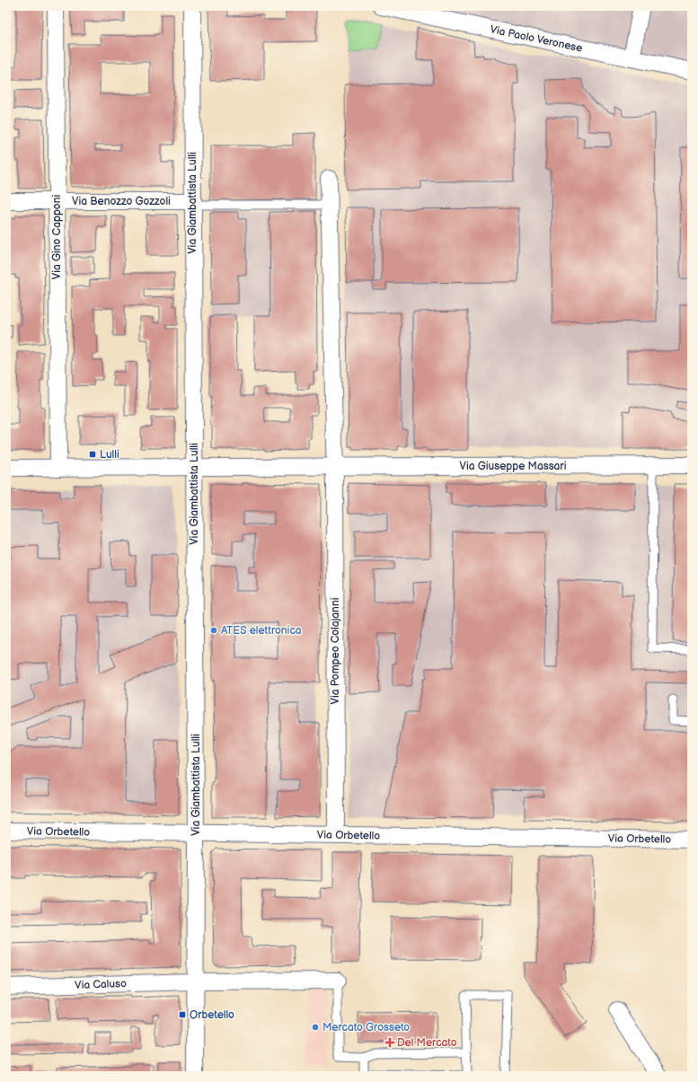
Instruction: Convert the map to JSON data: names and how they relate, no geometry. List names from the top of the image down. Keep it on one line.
{"streets":{"street":["Via Paolo Veronese","Via Benozzo Gozzoli","Via Giambattista Lulli","Via Gino Capponi","Via Giuseppe Massari","Via Pompeo Colajanni","Via Orbetello","Via Caluso"]},"crossings":[["Via Benozzo Gozzoli","Via Giambattista Lulli"],["Via Benozzo Gozzoli","Via Gino Capponi"],["Via Giambattista Lulli","Via Giuseppe Massari"],["Via Giambattista Lulli","Via Orbetello"],["Via Giambattista Lulli","Via Caluso"],["Via Gino Capponi","Via Giuseppe Massari"],["Via Giuseppe Massari","Via Pompeo Colajanni"],["Via Pompeo Colajanni","Via Orbetello"]],"places":{"transit":["Lulli","Orbetello"],"other":["ATES elettronica","Mercato Grosseto"],"health":["Del Mercato"]}}
